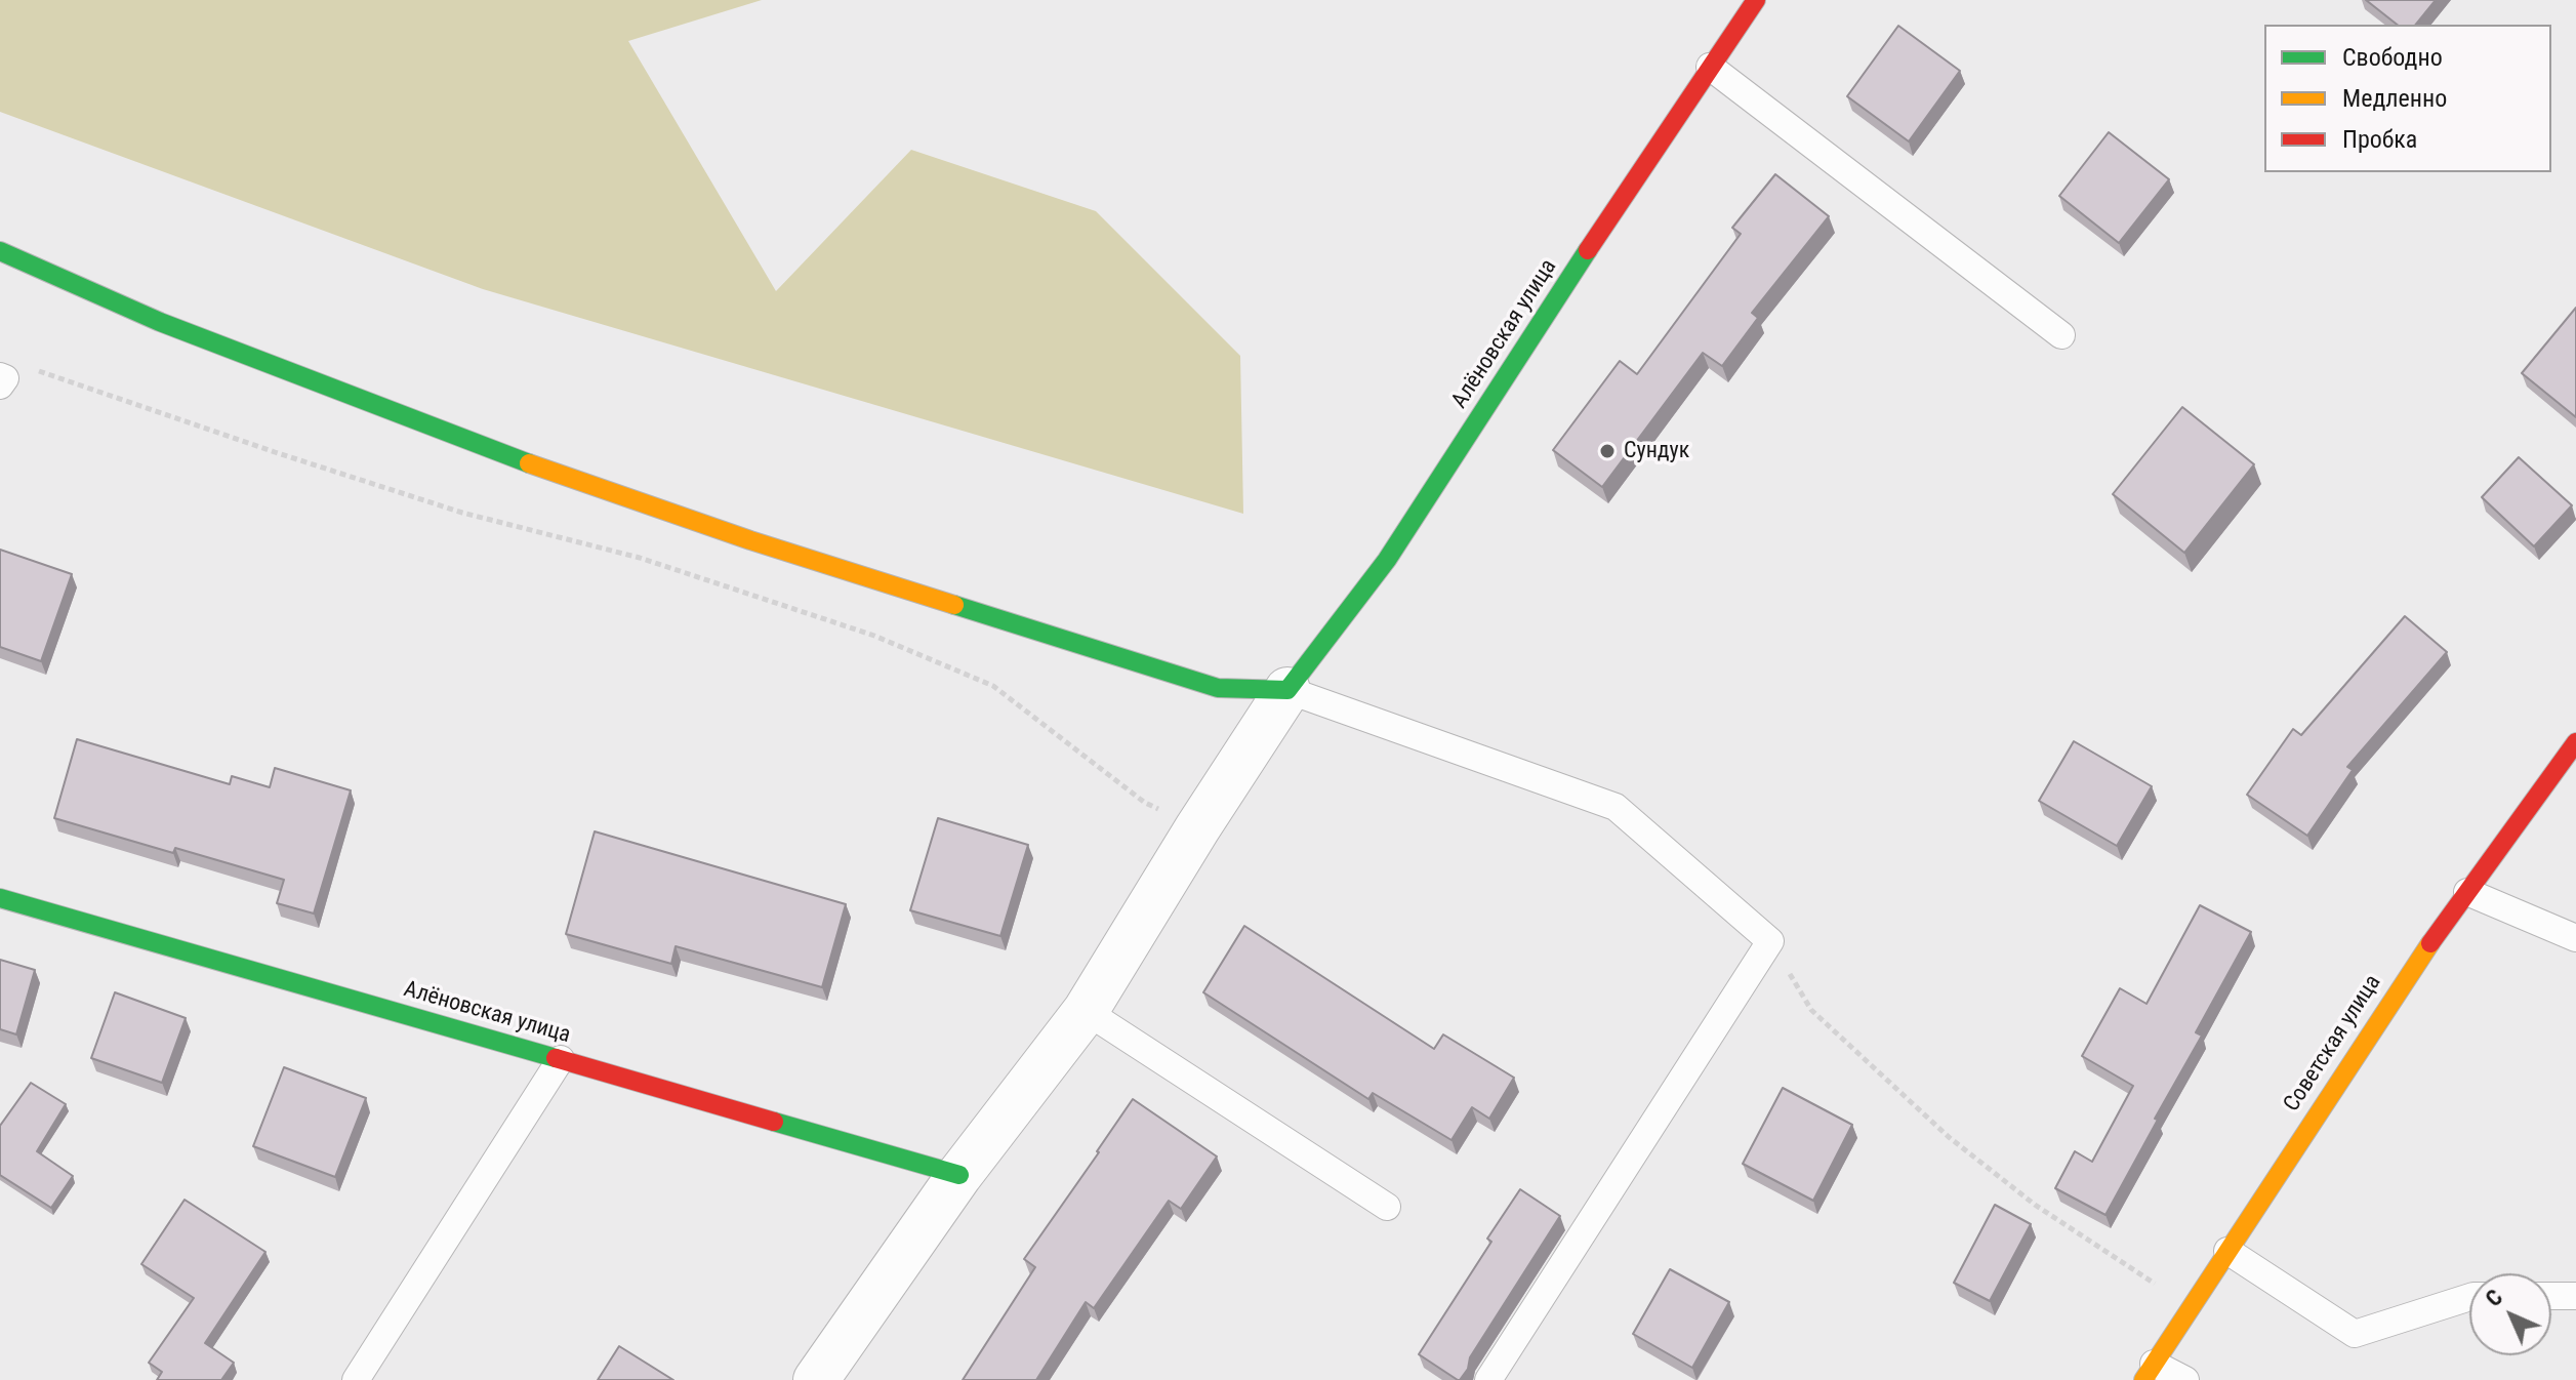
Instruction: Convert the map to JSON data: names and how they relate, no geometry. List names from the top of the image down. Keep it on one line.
{"streets":{"street":["Алёновская улица","Советская улица"]},"places":["Сундук"],"legend":["Свободно","Медленно","Пробка"],"north":"top left"}
